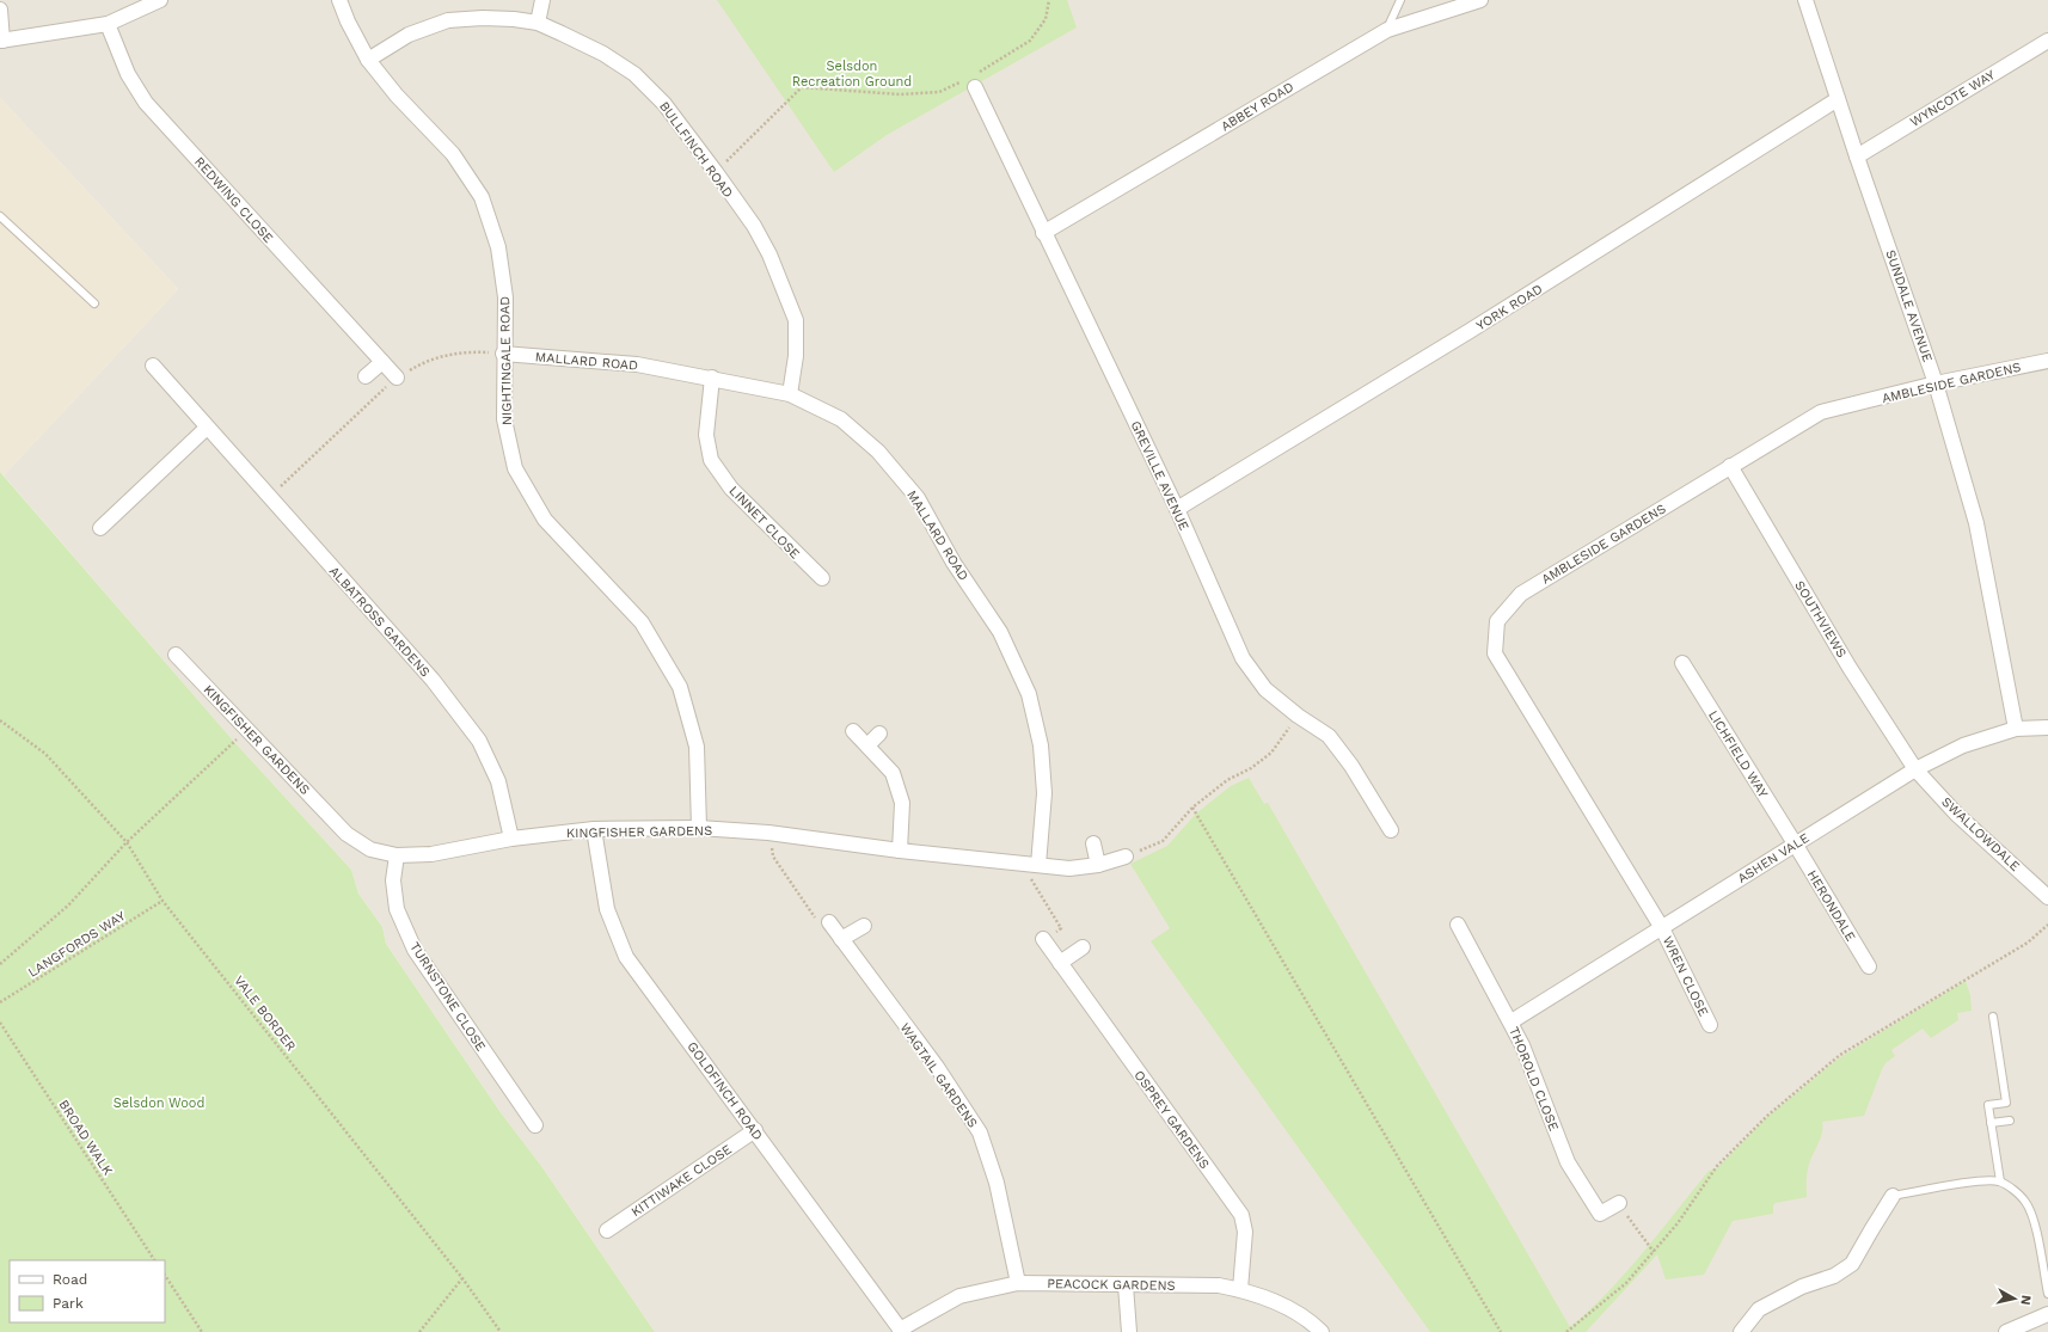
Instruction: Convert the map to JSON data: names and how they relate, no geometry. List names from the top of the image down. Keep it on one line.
{"streets":{"street":["WYNCOTE WAY","ABBEY ROAD","BULLFINCH ROAD","REDWING CLOSE","SUNDALE AVENUE","YORK ROAD","NIGHTINGALE ROAD","MALLARD ROAD","AMBLESIDE GARDENS","GREVILLE AVENUE","LINNET CLOSE","SOUTHVIEWS","ALBATROSS GARDENS","KINGFISHER GARDENS","LICHFIELD WAY","SWALLOWDALE","ASHEN VALE","HERONDALE","WREN CLOSE","TURNSTONE CLOSE","WAGTAIL GARDENS","THOROLD CLOSE","GOLDFINCH ROAD","OSPREY GARDENS","KITTIWAKE CLOSE","PEACOCK GARDENS"],"path":["LANGFORDS WAY","VALE BORDER","BROAD WALK"]},"crossings":[["WYNCOTE WAY","SUNDALE AVENUE"],["ABBEY ROAD","GREVILLE AVENUE"],["BULLFINCH ROAD","NIGHTINGALE ROAD"],["BULLFINCH ROAD","MALLARD ROAD"],["SUNDALE AVENUE","YORK ROAD"],["SUNDALE AVENUE","AMBLESIDE GARDENS"],["SUNDALE AVENUE","ASHEN VALE"],["YORK ROAD","GREVILLE AVENUE"],["NIGHTINGALE ROAD","MALLARD ROAD"],["NIGHTINGALE ROAD","KINGFISHER GARDENS"],["MALLARD ROAD","LINNET CLOSE"],["MALLARD ROAD","KINGFISHER GARDENS"],["AMBLESIDE GARDENS","SOUTHVIEWS"],["AMBLESIDE GARDENS","ASHEN VALE"],["AMBLESIDE GARDENS","WREN CLOSE"],["SOUTHVIEWS","SWALLOWDALE"],["SOUTHVIEWS","ASHEN VALE"],["ALBATROSS GARDENS","KINGFISHER GARDENS"],["KINGFISHER GARDENS","TURNSTONE CLOSE"],["KINGFISHER GARDENS","GOLDFINCH ROAD"],["LICHFIELD WAY","ASHEN VALE"],["LICHFIELD WAY","HERONDALE"],["SWALLOWDALE","ASHEN VALE"],["ASHEN VALE","HERONDALE"],["ASHEN VALE","WREN CLOSE"],["ASHEN VALE","THOROLD CLOSE"],["LANGFORDS WAY","VALE BORDER"],["WAGTAIL GARDENS","PEACOCK GARDENS"],["GOLDFINCH ROAD","KITTIWAKE CLOSE"],["GOLDFINCH ROAD","PEACOCK GARDENS"],["OSPREY GARDENS","PEACOCK GARDENS"]],"parks":["Selsdon Recreation Ground","Selsdon Wood"],"legend":["Road","Park"],"north":"right"}
